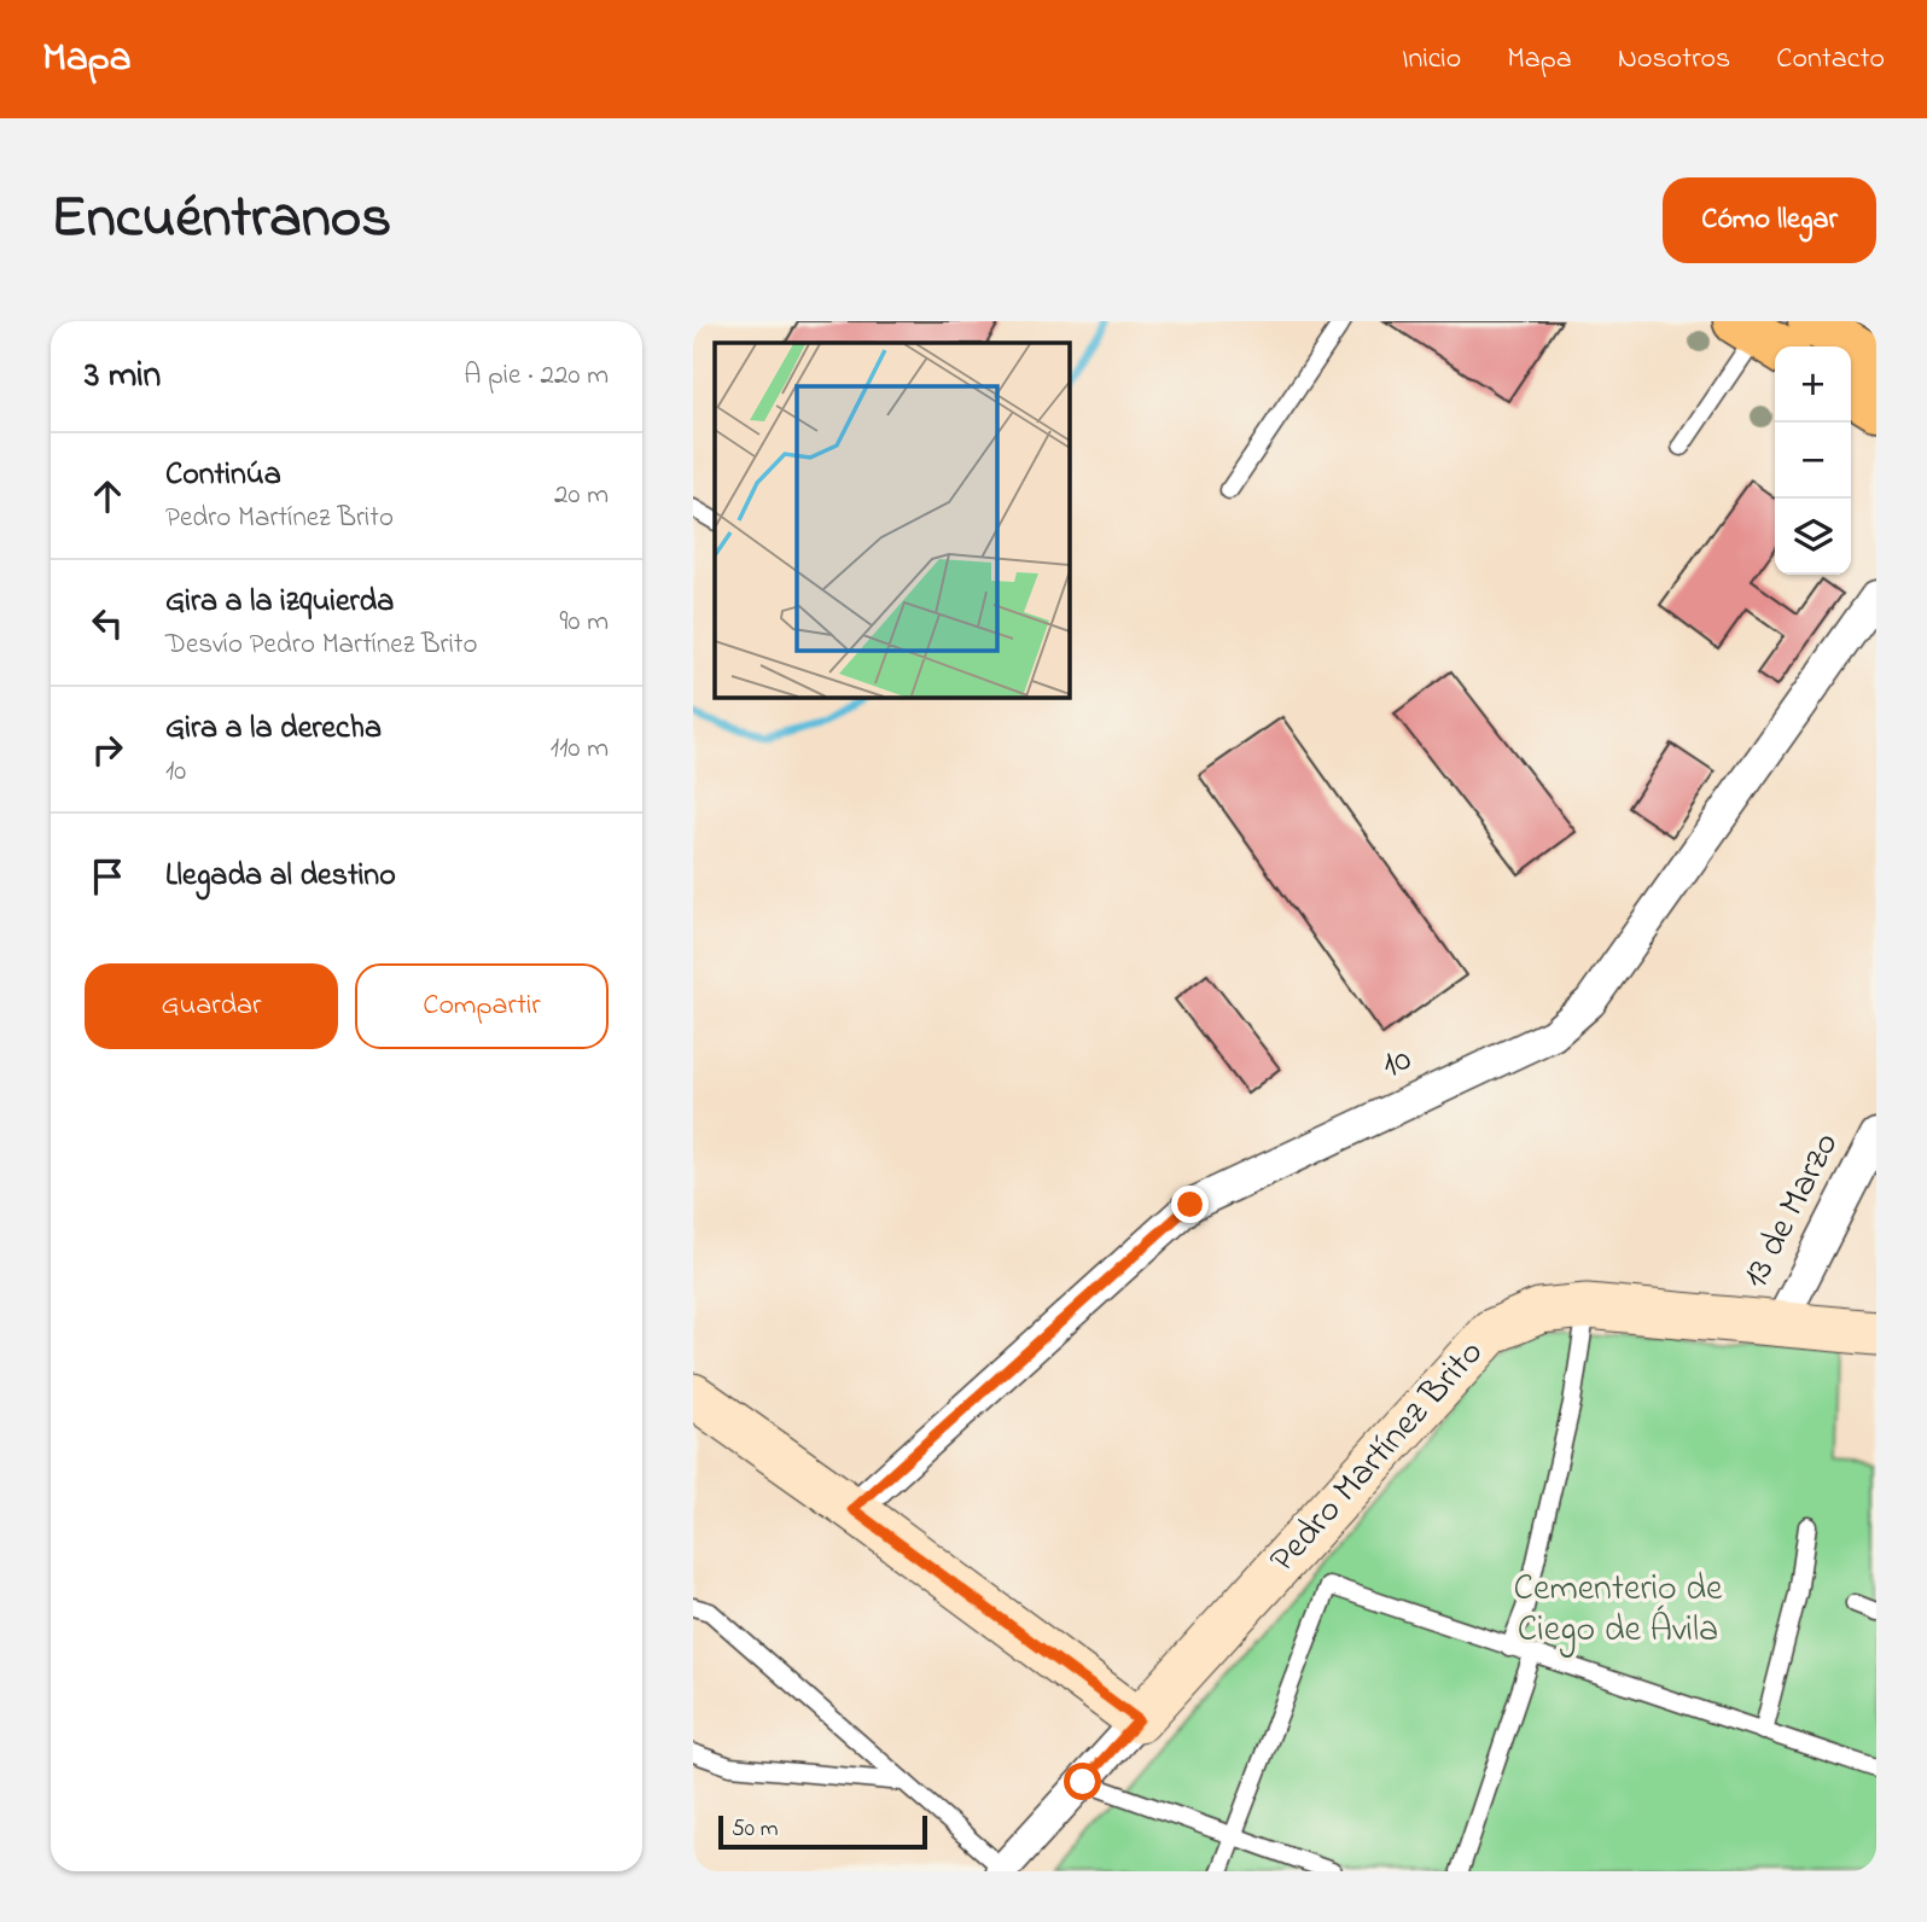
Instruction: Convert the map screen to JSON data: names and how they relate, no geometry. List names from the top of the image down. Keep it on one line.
{"streets":{"street":["10","13 de Marzo","Pedro Martínez Brito"]},"crossings":[["13 de Marzo","Pedro Martínez Brito"]],"parks":["Cementerio de Ciego de Ávila"],"scale_bar":"50 m","page":{"header":"Mapa","nav":["Inicio","Mapa","Nosotros","Contacto"],"title":"Encuéntranos","buttons":["Cómo llegar",["Guardar","Compartir"]],"heading":["3 min","A pie · 220 m"],"map_buttons":["+","−"],"list":[["Continúa","Pedro Martínez Brito","20 m"],["Gira a la izquierda","Desvío Pedro Martínez Brito","90 m"],["Gira a la derecha","10","110 m"],"Llegada al destino"],"scale":"50 m"}}
